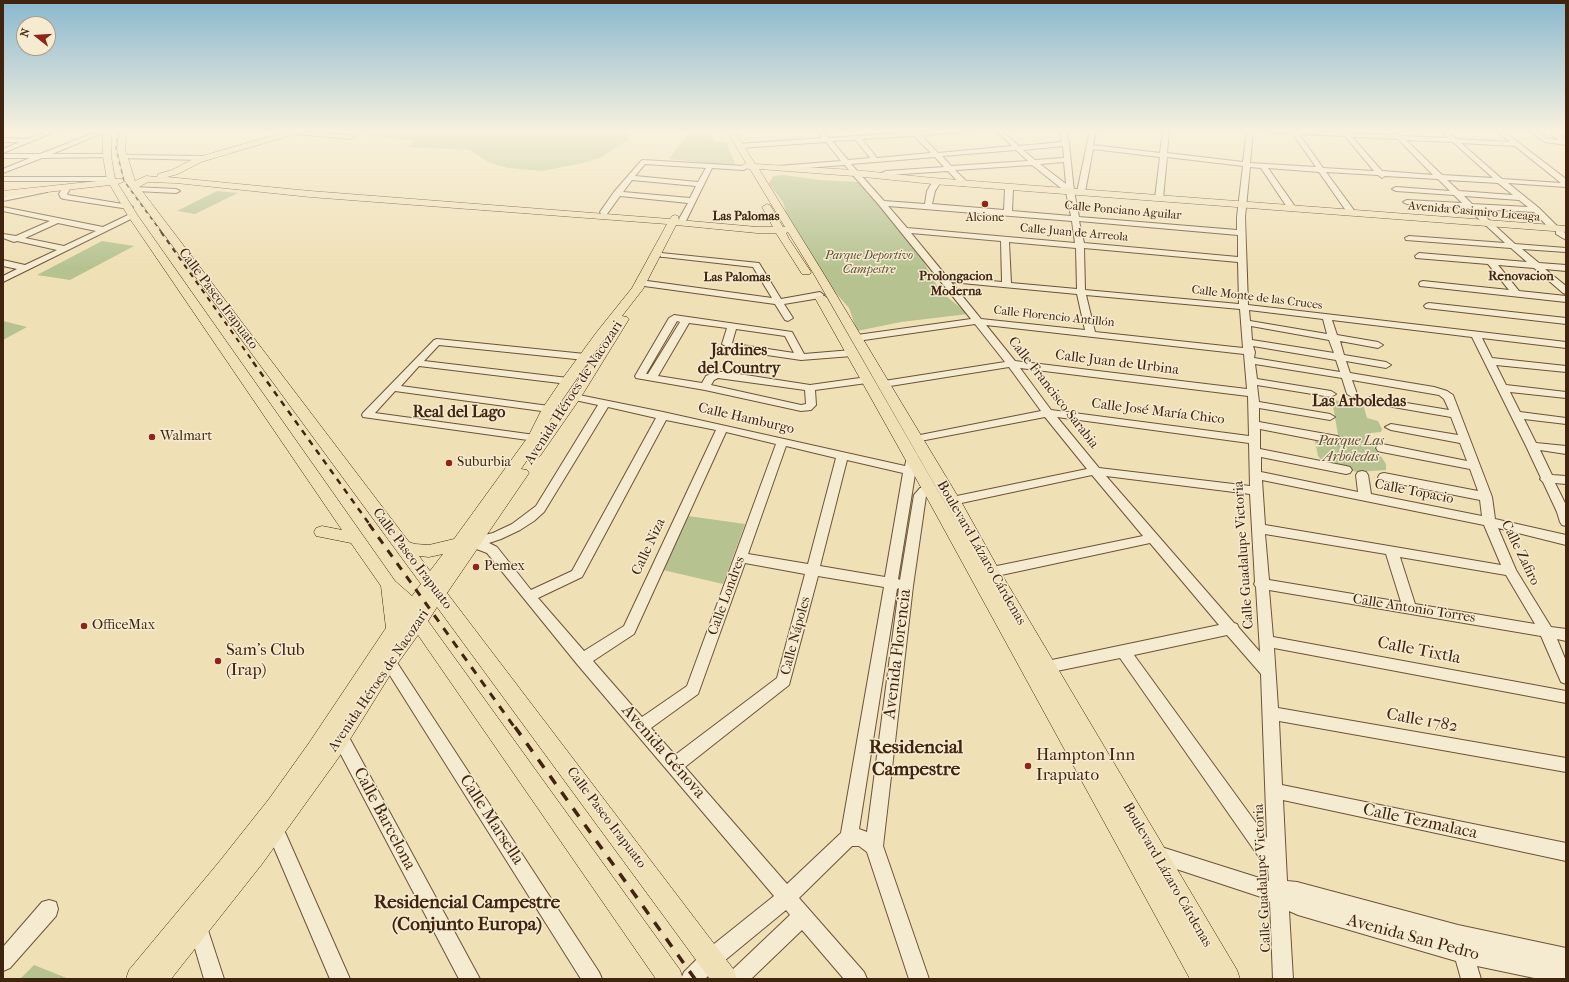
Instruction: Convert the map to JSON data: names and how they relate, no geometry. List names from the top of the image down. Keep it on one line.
{"streets":{"main road":["Avenida Casimiro Liceaga","Calle Paseo Irapuato","Avenida Héroes de Nacozari","Boulevard Lázaro Cárdenas"],"street":["Calle Ponciano Aguilar","Calle Juan de Arreola","Calle Monte de las Cruces","Calle Florencio Antillón","Calle Juan de Urbina","Calle Francisco Sarabia","Calle José María Chico","Calle Hamburgo","Calle Topacio","Calle Niza","Calle Zafiro","Calle Guadalupe Victoria","Calle Londres","Calle Antonio Torres","Calle Nápoles","Calle Tixtla","Avenida Florencia","Calle 1782","Avenida Génova","Calle Barcelona","Calle Marsella","Calle Tezmalaca","Avenida San Pedro"]},"crossings":[["Calle Ponciano Aguilar","Calle Francisco Sarabia"],["Calle Ponciano Aguilar","Calle Guadalupe Victoria"],["Avenida Casimiro Liceaga","Calle Guadalupe Victoria"],["Calle Juan de Arreola","Calle Francisco Sarabia"],["Calle Juan de Arreola","Calle Guadalupe Victoria"],["Calle Monte de las Cruces","Calle Francisco Sarabia"],["Calle Monte de las Cruces","Calle Guadalupe Victoria"],["Calle Paseo Irapuato","Avenida Héroes de Nacozari"],["Calle Florencio Antillón","Calle Francisco Sarabia"],["Calle Florencio Antillón","Boulevard Lázaro Cárdenas"],["Calle Florencio Antillón","Calle Guadalupe Victoria"],["Calle Juan de Urbina","Calle Francisco Sarabia"],["Calle Juan de Urbina","Boulevard Lázaro Cárdenas"],["Calle Juan de Urbina","Calle Guadalupe Victoria"],["Avenida Héroes de Nacozari","Calle Hamburgo"],["Avenida Héroes de Nacozari","Avenida Génova"],["Avenida Héroes de Nacozari","Calle Marsella"],["Calle Francisco Sarabia","Calle José María Chico"],["Calle Francisco Sarabia","Calle Guadalupe Victoria"],["Calle José María Chico","Boulevard Lázaro Cárdenas"],["Calle José María Chico","Calle Guadalupe Victoria"],["Calle Hamburgo","Calle Niza"],["Calle Hamburgo","Boulevard Lázaro Cárdenas"],["Calle Hamburgo","Calle Londres"],["Calle Hamburgo","Calle Nápoles"],["Calle Hamburgo","Avenida Florencia"],["Calle Topacio","Calle Zafiro"],["Calle Topacio","Calle Guadalupe Victoria"],["Calle Niza","Avenida Génova"],["Boulevard Lázaro Cárdenas","Avenida Florencia"],["Boulevard Lázaro Cárdenas","Avenida San Pedro"],["Calle Zafiro","Calle Antonio Torres"],["Calle Guadalupe Victoria","Calle Antonio Torres"],["Calle Guadalupe Victoria","Calle Tixtla"],["Calle Guadalupe Victoria","Calle 1782"],["Calle Guadalupe Victoria","Calle Tezmalaca"],["Calle Guadalupe Victoria","Avenida San Pedro"],["Calle Londres","Avenida Génova"],["Calle Nápoles","Avenida Génova"]],"districts":["Las Palomas","Prolongacion Moderna","Renovacion","Las Palomas","Jardines del Country","Las Arboledas","Real del Lago","Residencial Campestre","Residencial Campestre (Conjunto Europa)"],"parks":["Parque Deportivo Campestre","Parque Las Arboledas"],"places":["Alcione","Walmart","Suburbia","Pemex","OfficeMax","Sam's Club (Irap)","Hampton Inn Irapuato"],"north":"left"}
